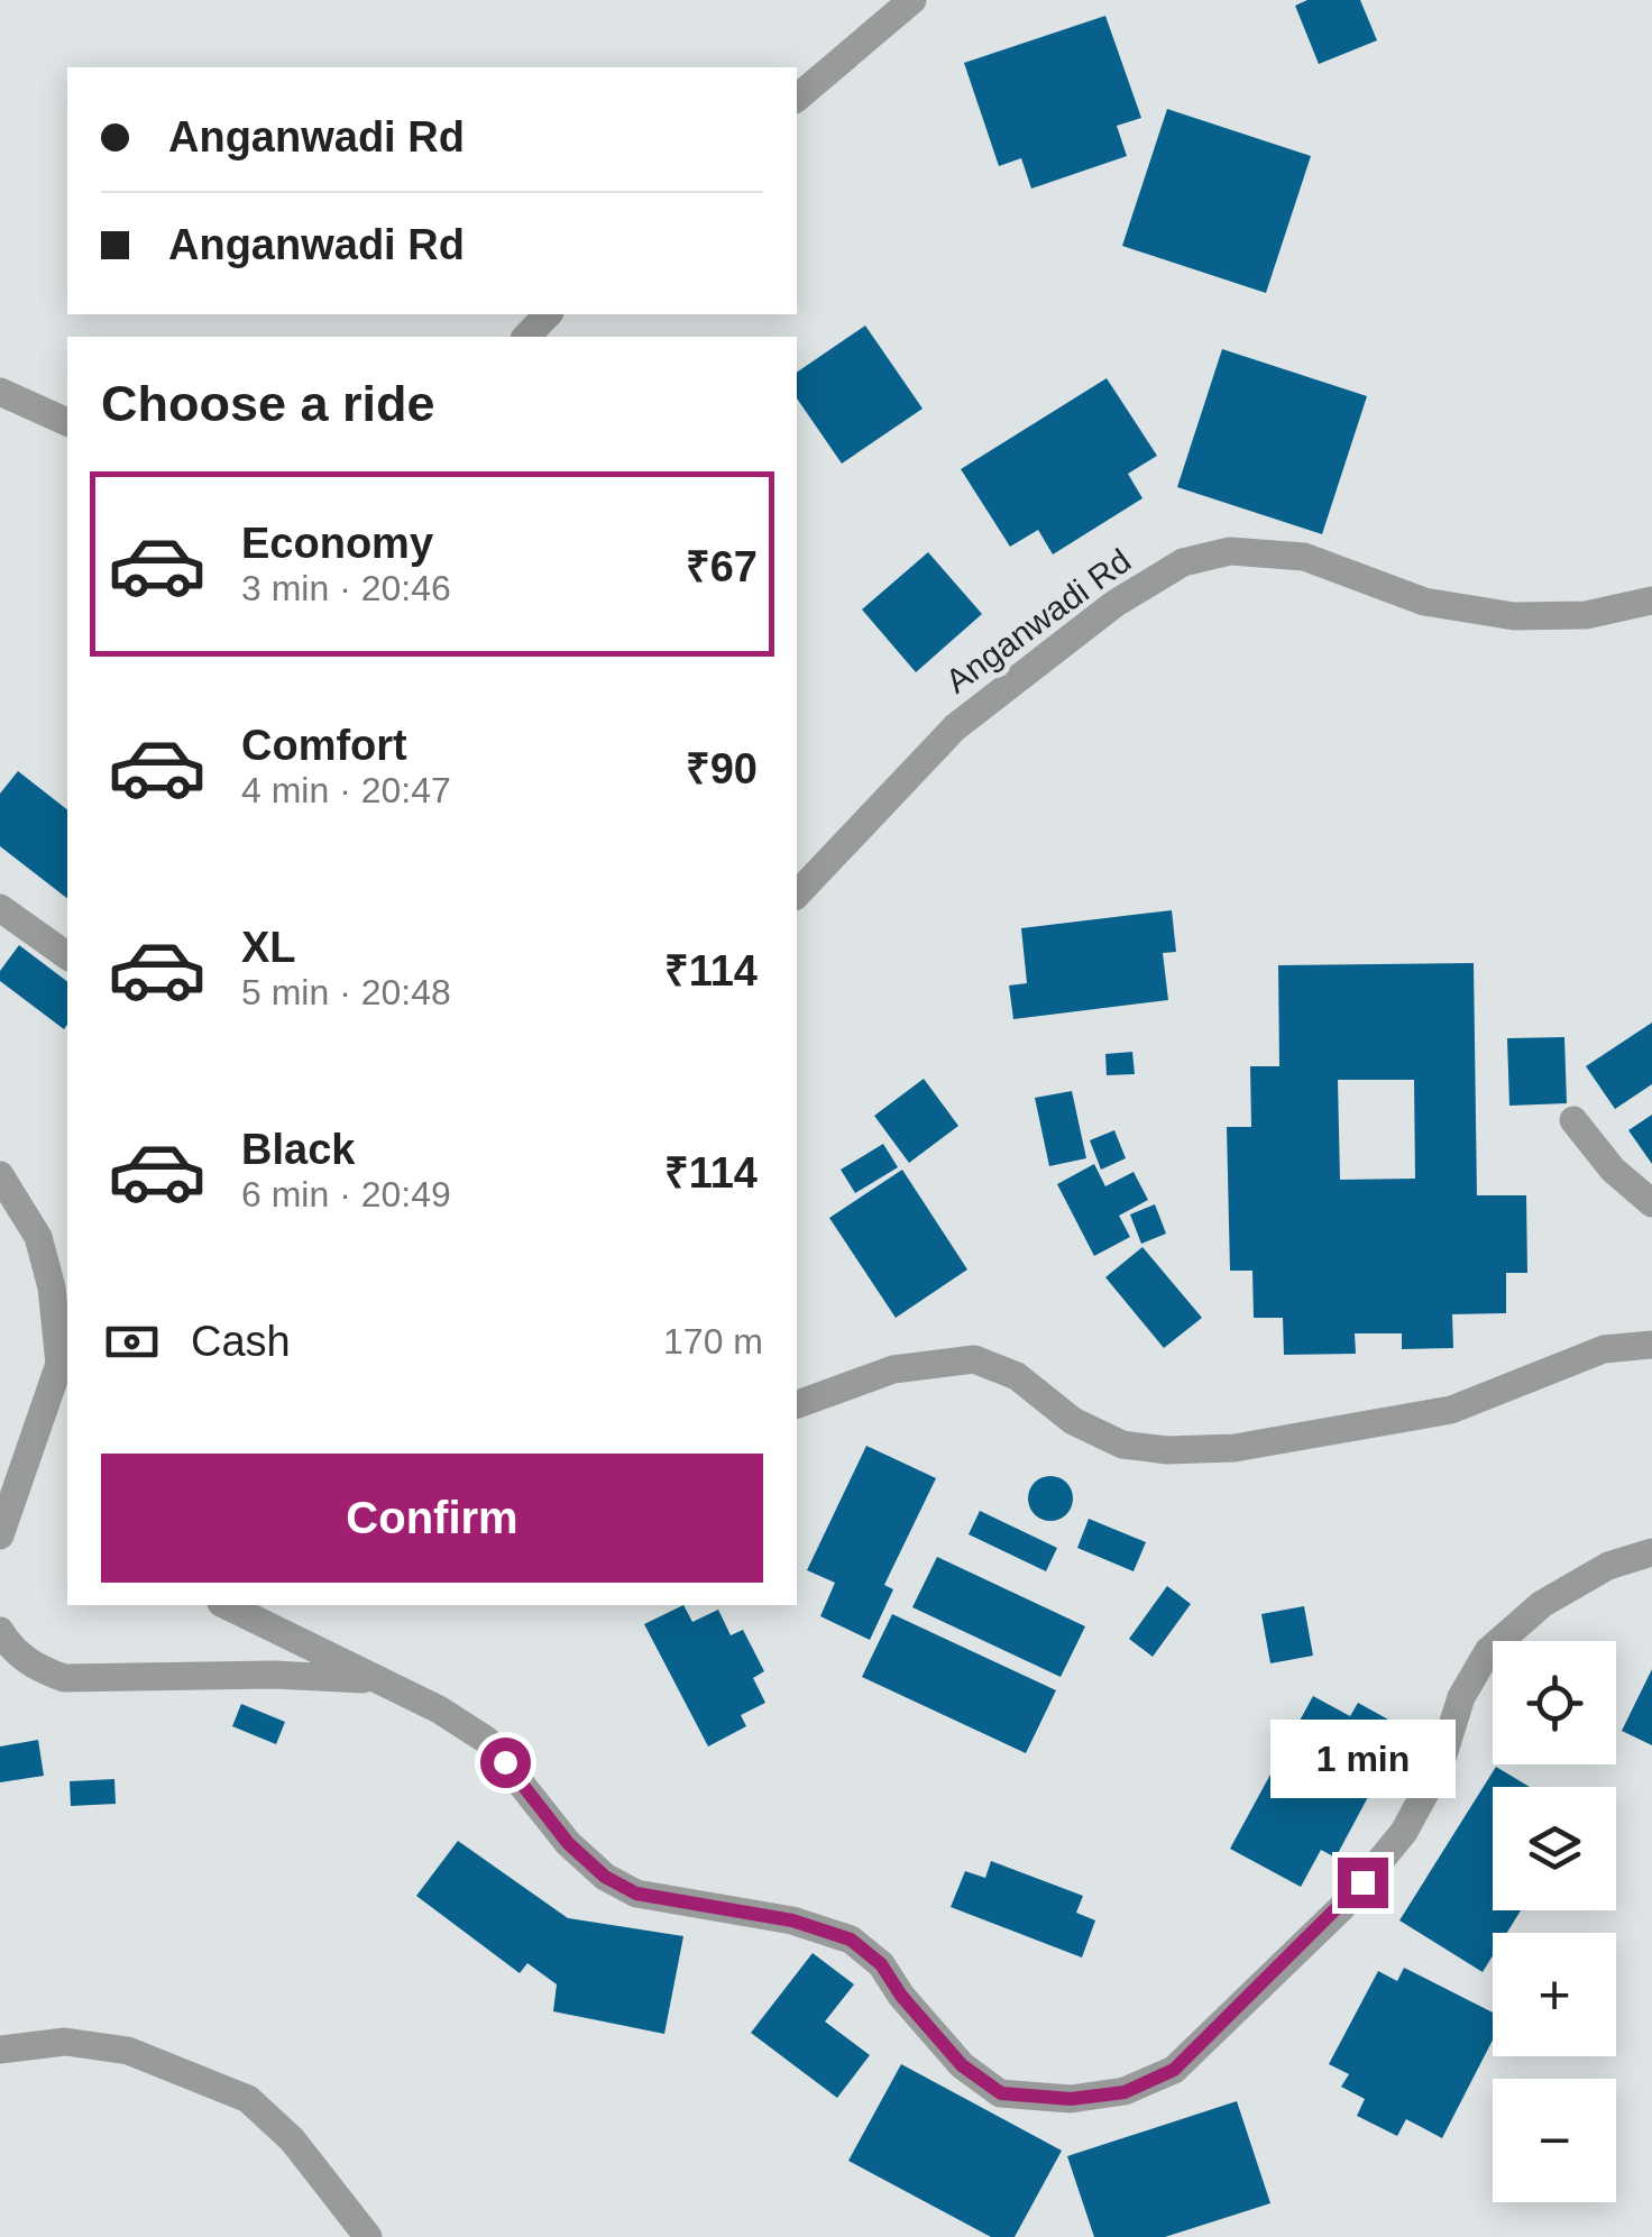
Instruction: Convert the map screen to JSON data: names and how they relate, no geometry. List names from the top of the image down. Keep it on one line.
{"streets":{"street":["Anganwadi Rd"]},"page":{"banner":["Anganwadi Rd","Anganwadi Rd"],"heading":"Choose a ride","list":[{"name":"Economy","note":"3 min · 20:46","value":"₹67"},{"name":"Comfort","note":"4 min · 20:47","value":"₹90"},{"name":"XL","note":"5 min · 20:48","value":"₹114"},{"name":"Black","note":"6 min · 20:49","value":"₹114"}],"pay":["Cash","170 m"],"buttons":"Confirm","map_buttons":["+","−"],"bubble":"1 min"}}
